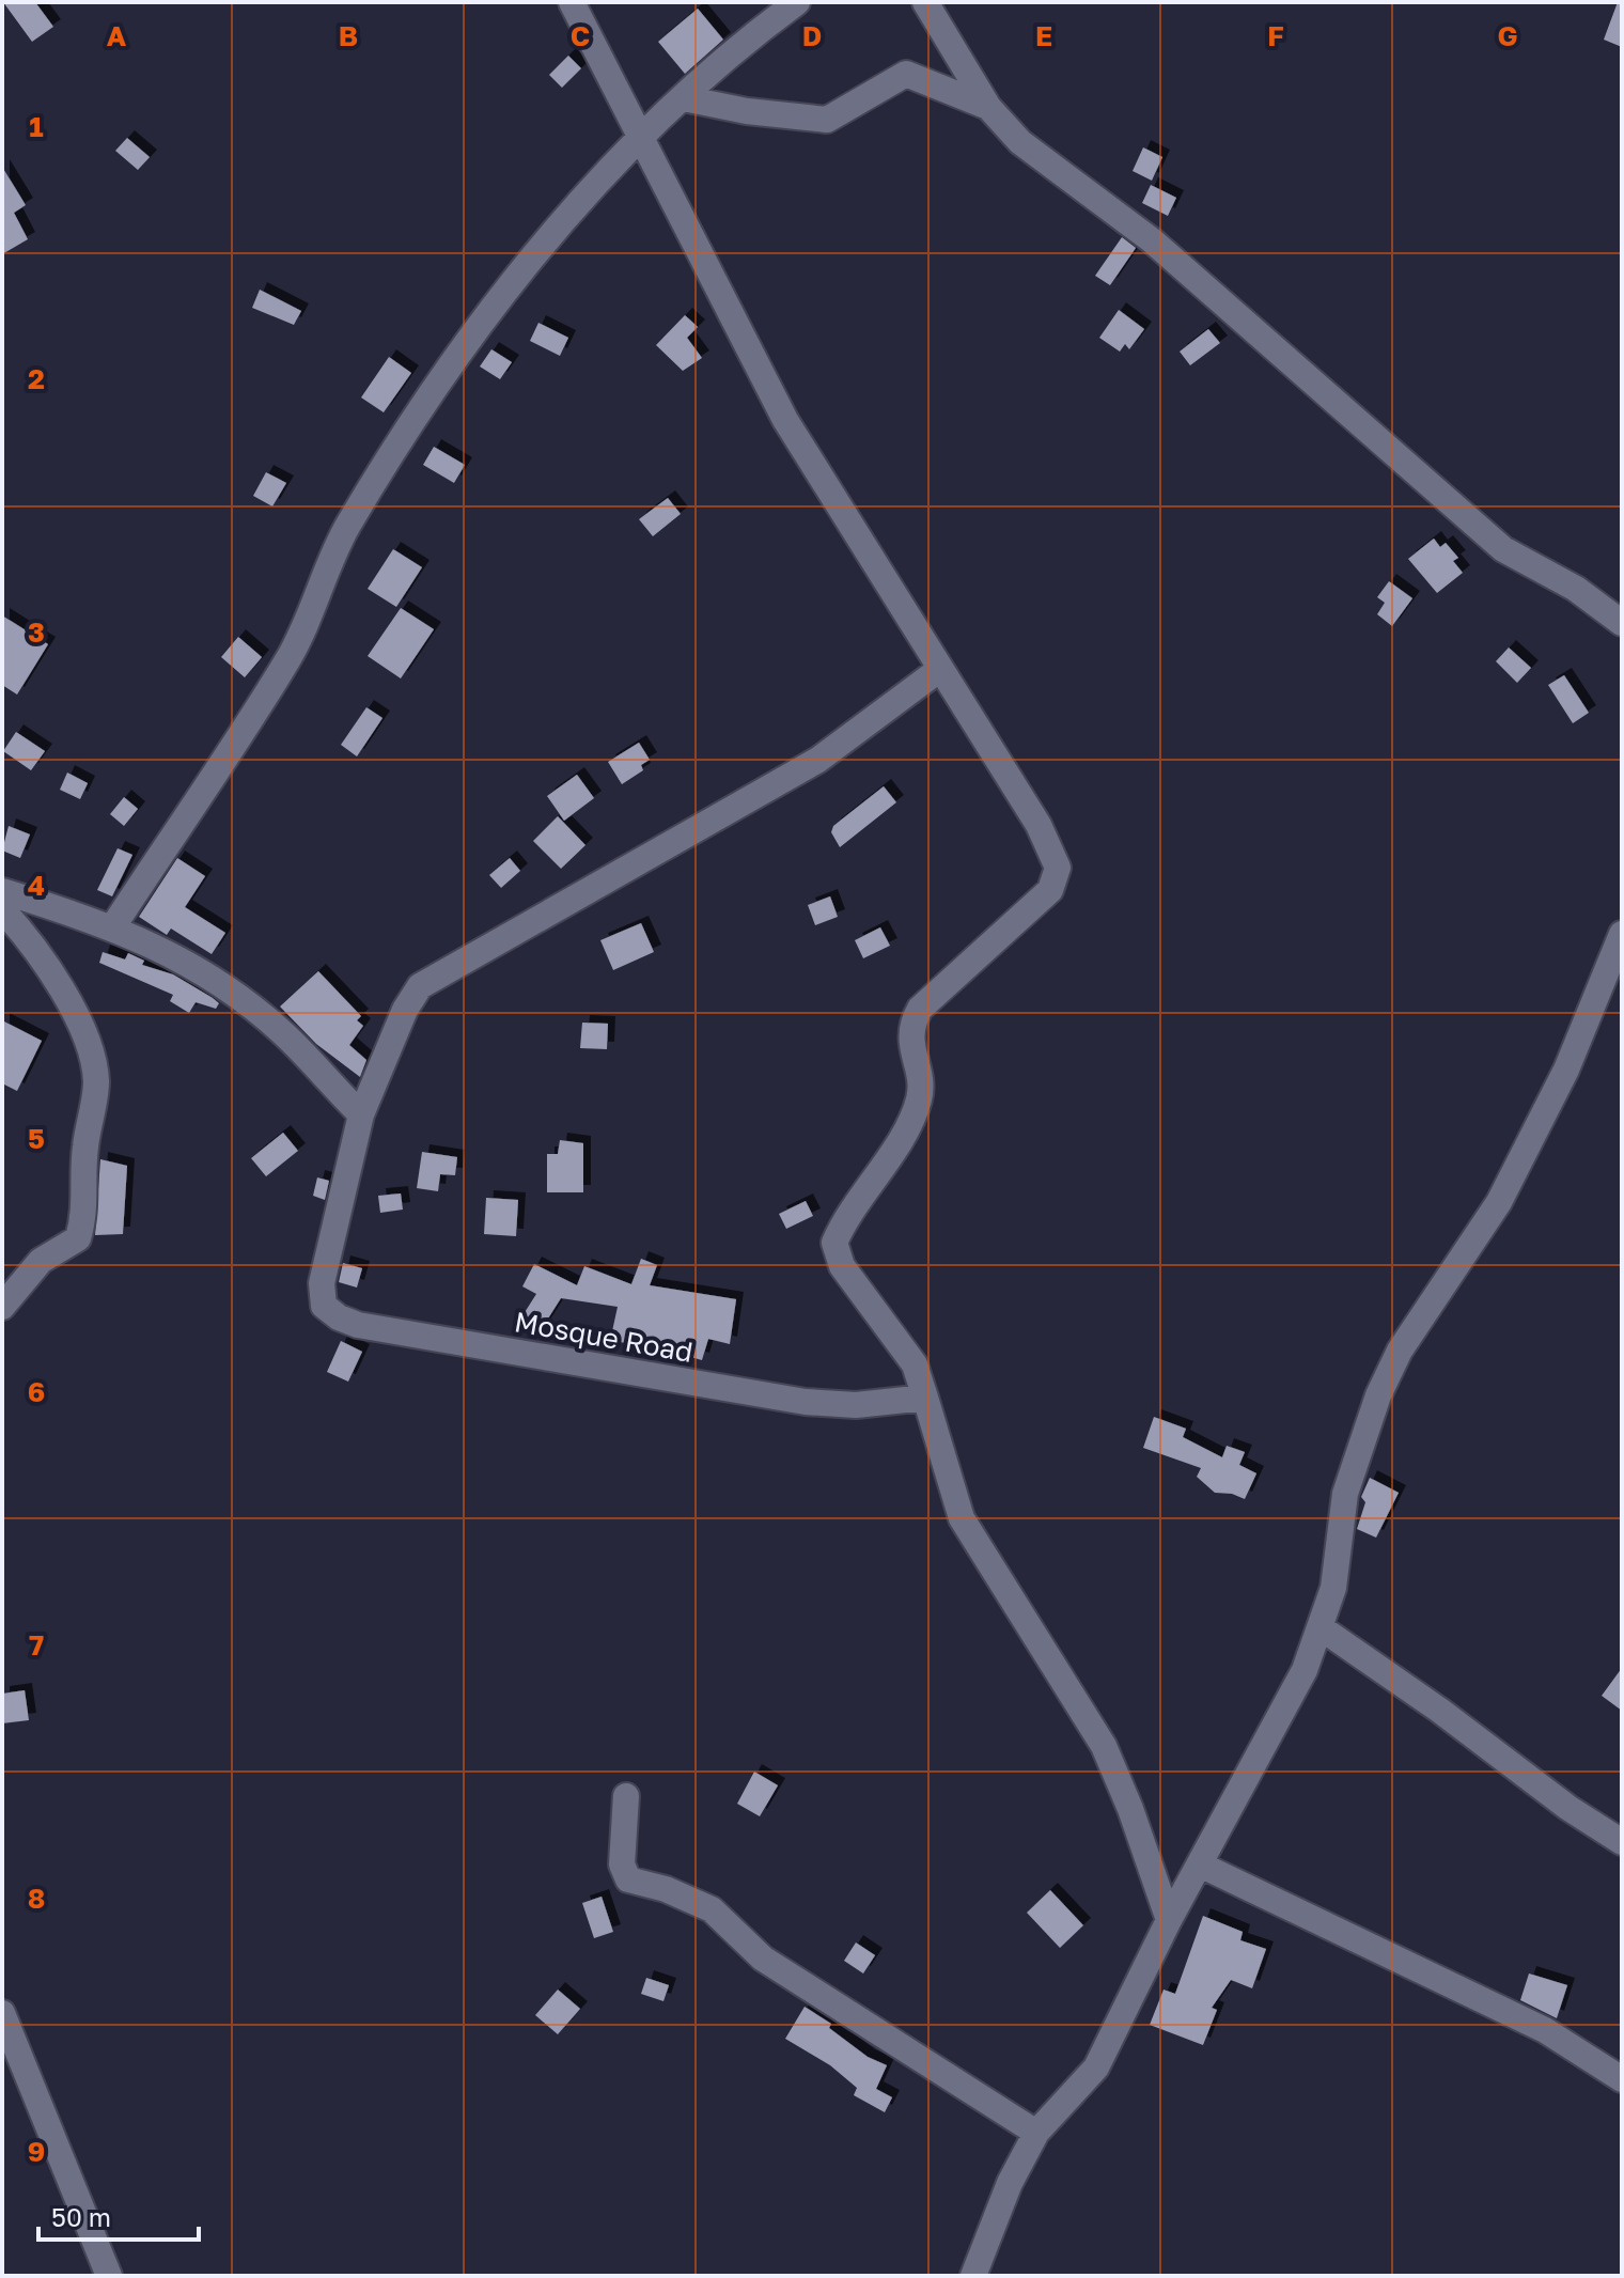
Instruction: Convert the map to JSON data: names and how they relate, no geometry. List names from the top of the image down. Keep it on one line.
{"streets":{"street":["Mosque Road"]},"scale_bar":"50 m","grid":{"columns":["A","B","C","D","E","F","G"],"rows":["1","2","3","4","5","6","7","8","9"]}}
